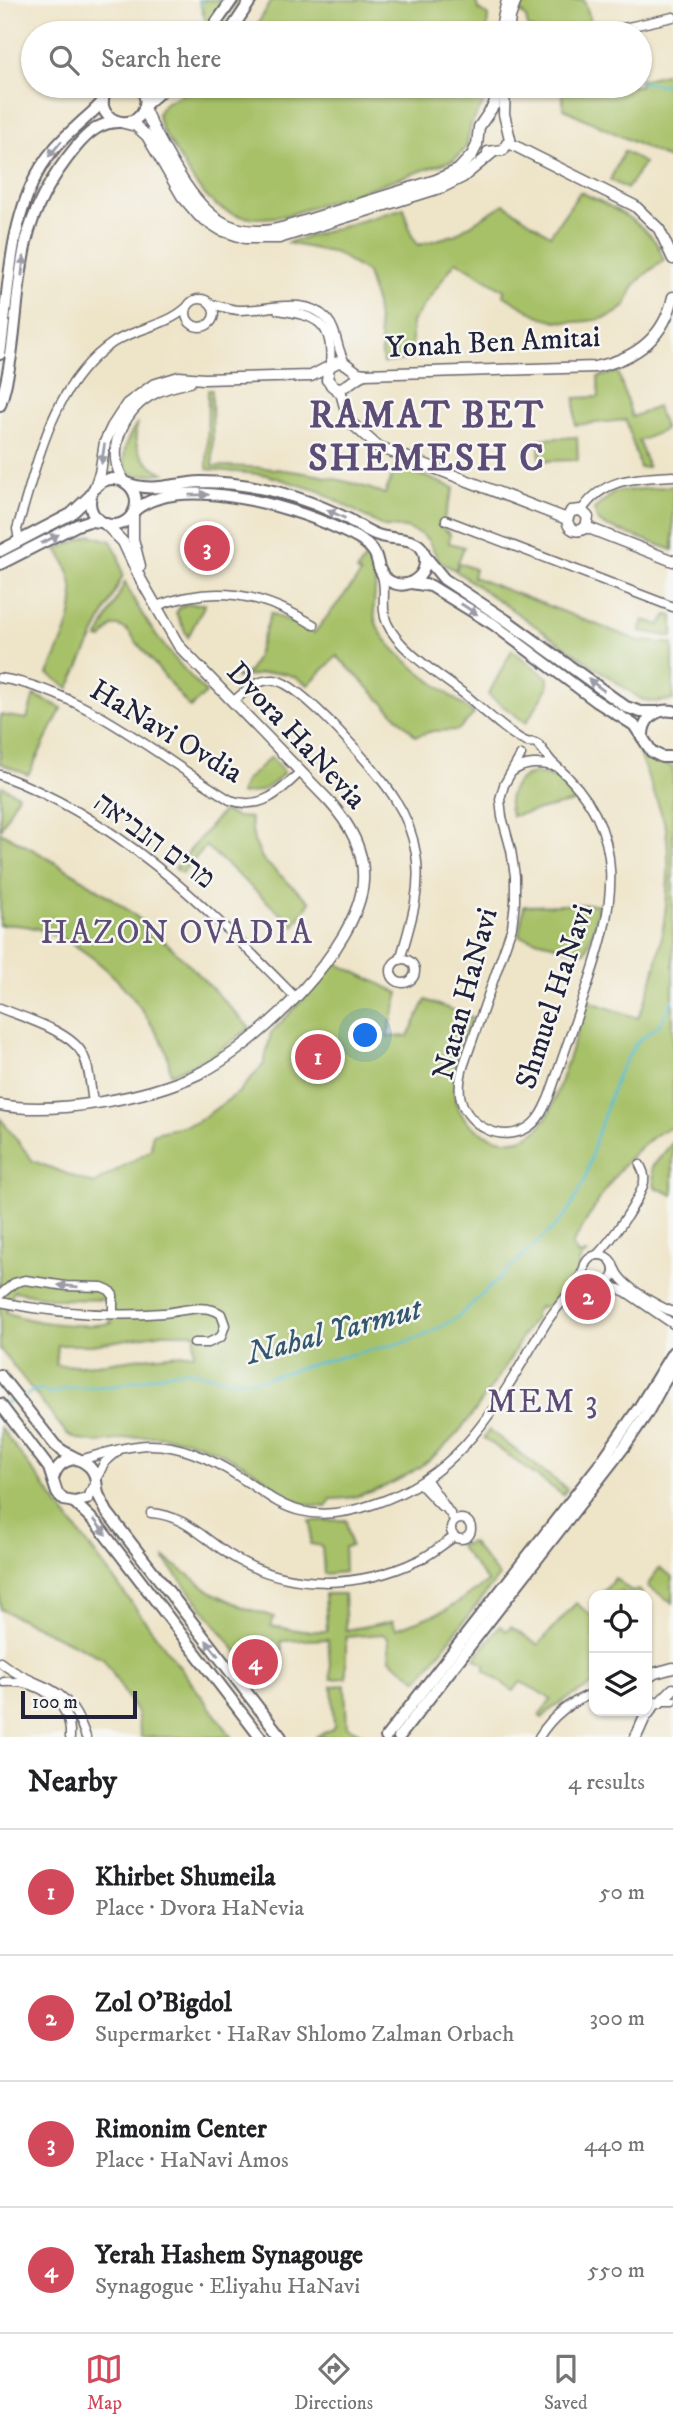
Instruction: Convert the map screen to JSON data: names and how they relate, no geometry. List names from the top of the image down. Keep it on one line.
{"streets":{"street":["Yonah Ben Amitai","HaNavi Ovdia","Dvora HaNevia","מרים הנביאה","Natan HaNavi","Shmuel HaNavi"]},"crossings":[["HaNavi Ovdia","Dvora HaNevia"],["Dvora HaNevia","מרים הנביאה"],["Natan HaNavi","Shmuel HaNavi"]],"districts":["RAMAT BET SHEMESH C","HAZON OVADIA","MEM 3"],"water":["Nahal Yarmut"],"scale_bar":"100 m","page":{"search":"Search here","pins":["3","1","2","4"],"scale":"100 m","heading":["Nearby","4 results"],"list":[{"mark":"1","name":"Khirbet Shumeila","note":"Place · Dvora HaNevia","value":"50 m"},{"mark":"2","name":"Zol O'Bigdol","note":"Supermarket · HaRav Shlomo Zalman Orbach","value":"300 m"},{"mark":"3","name":"Rimonim Center","note":"Place · HaNavi Amos","value":"440 m"},{"mark":"4","name":"Yerah Hashem Synagouge","note":"Synagogue · Eliyahu HaNavi","value":"550 m"}],"nav":["Map","Directions","Saved"]}}
